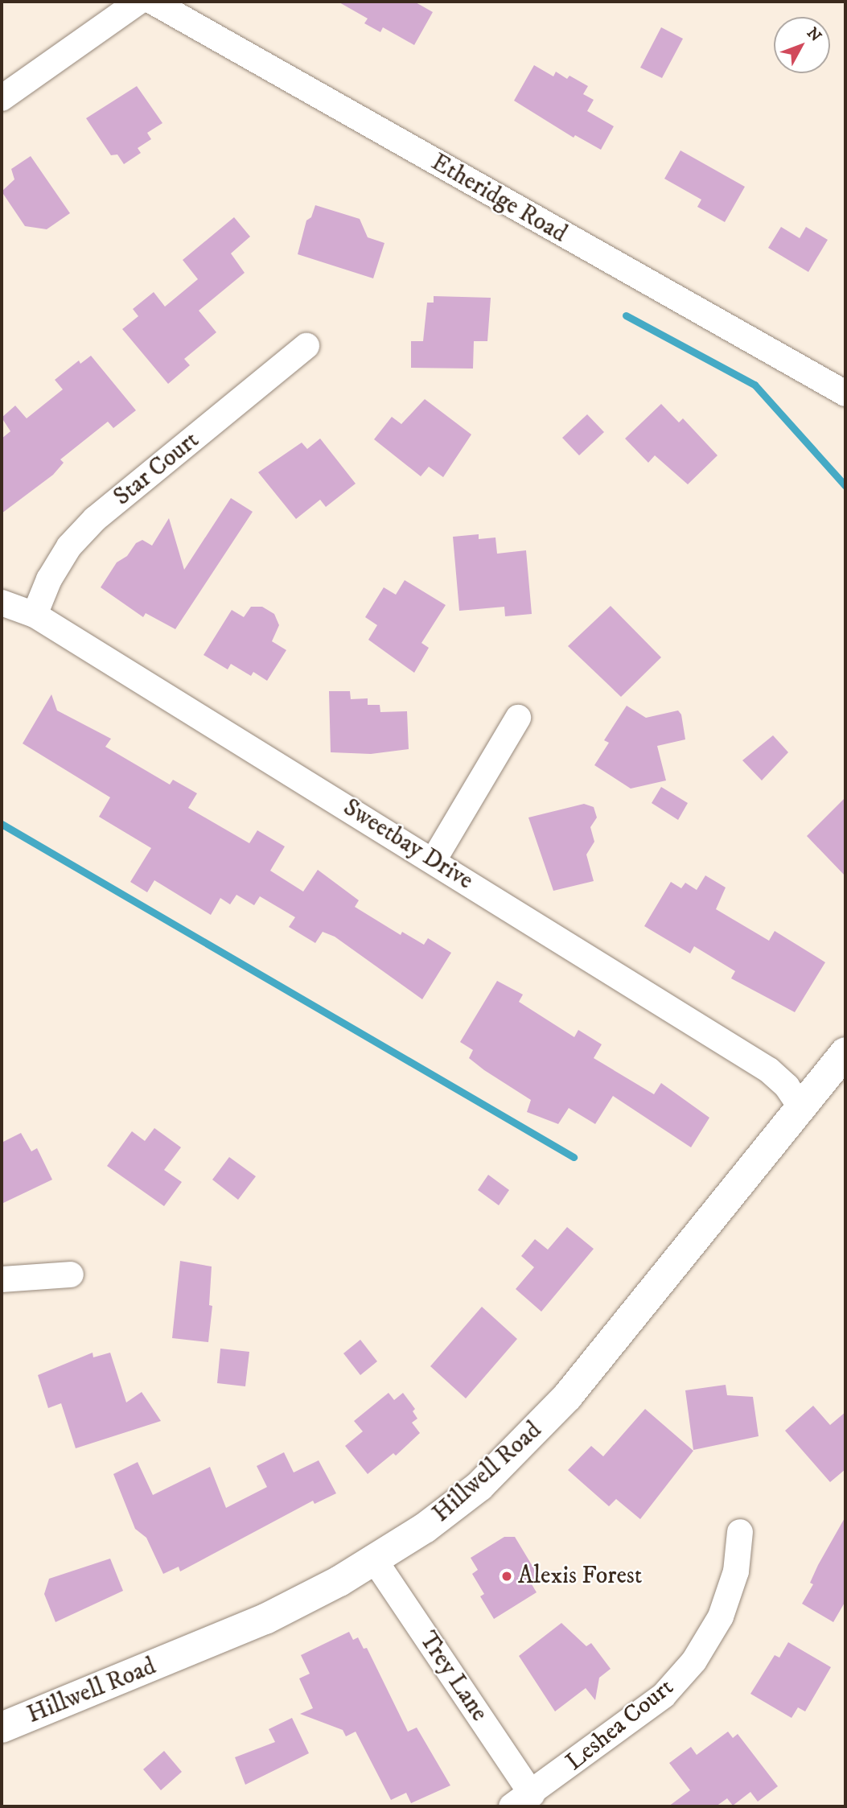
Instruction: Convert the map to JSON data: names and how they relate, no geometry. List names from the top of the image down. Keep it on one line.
{"streets":{"street":["Etheridge Road","Star Court","Sweetbay Drive","Hillwell Road","Trey Lane","Leshea Court"]},"crossings":[["Star Court","Sweetbay Drive"],["Sweetbay Drive","Hillwell Road"],["Hillwell Road","Trey Lane"],["Trey Lane","Leshea Court"]],"places":["Alexis Forest"],"north":"top right"}
